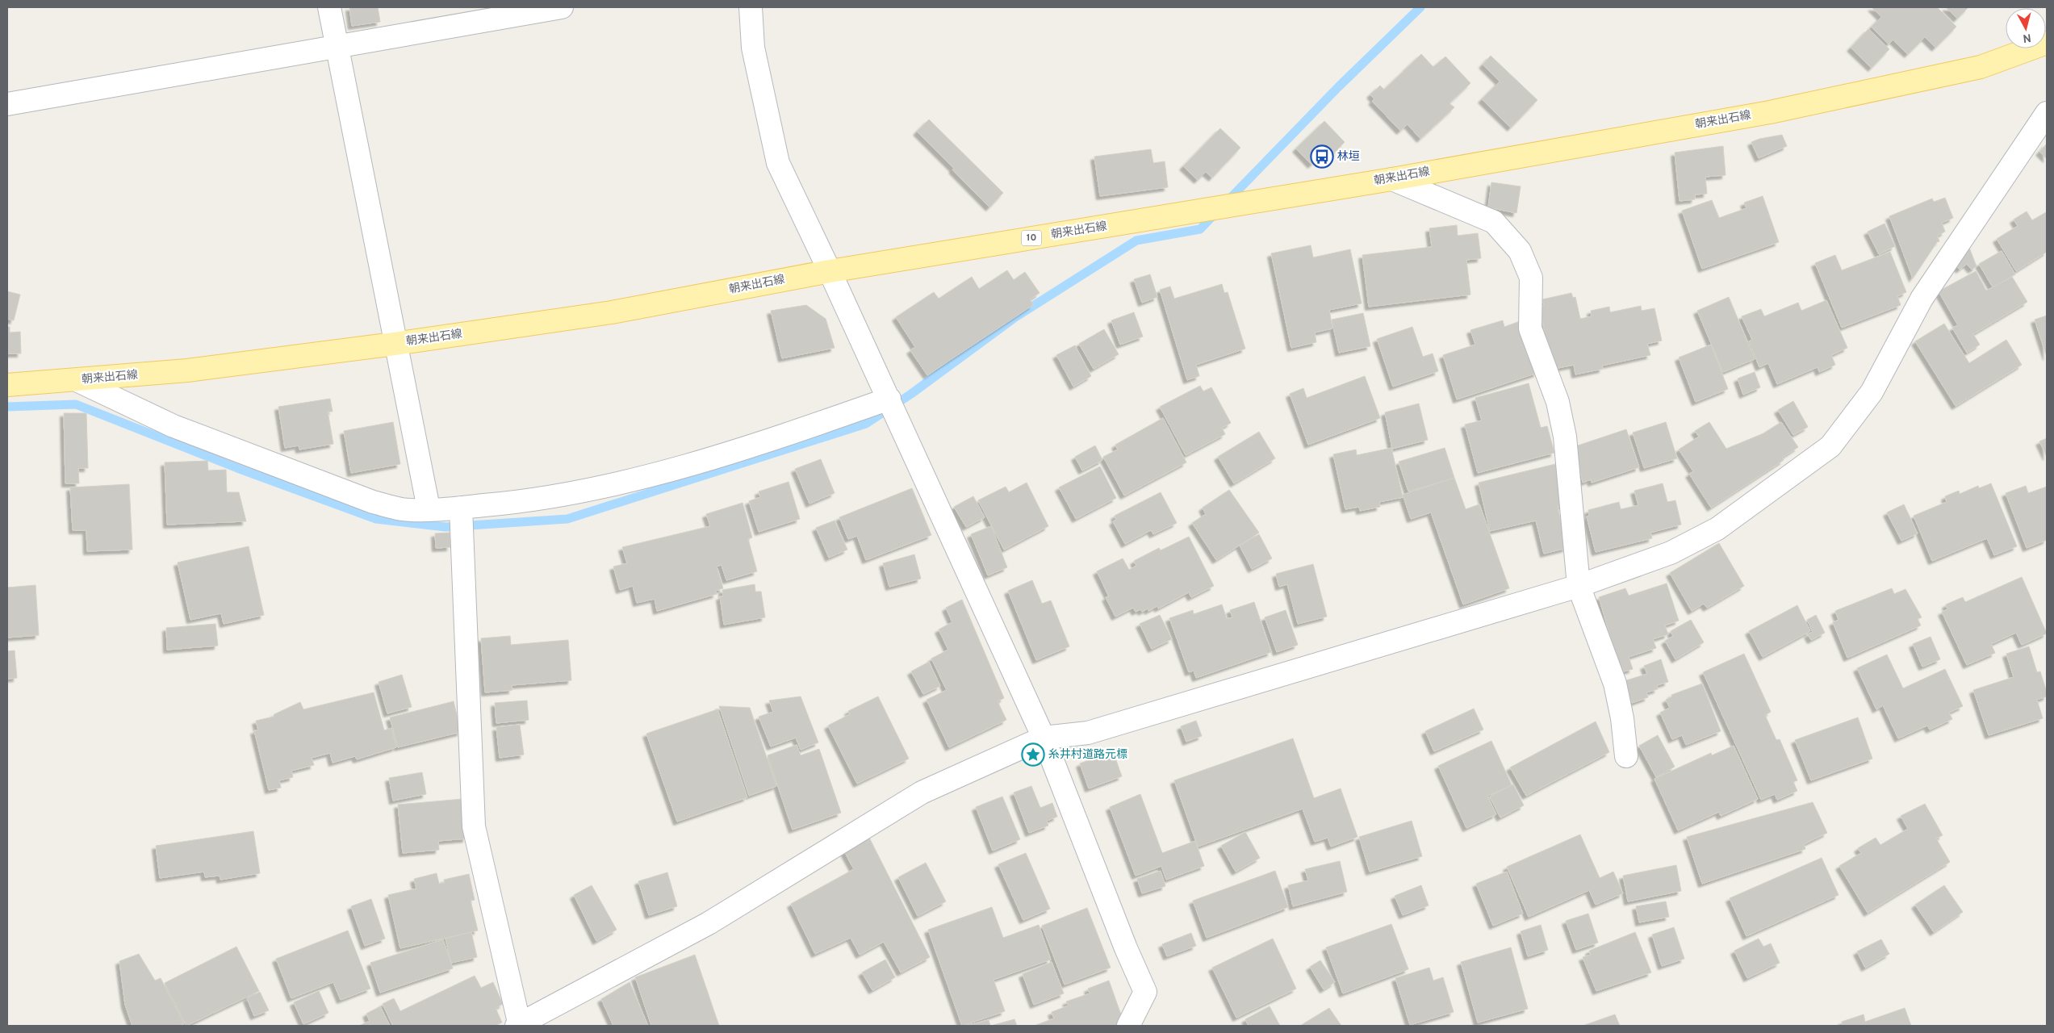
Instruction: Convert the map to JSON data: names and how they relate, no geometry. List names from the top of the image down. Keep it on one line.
{"streets":{"main road":["朝来出石線","10"]},"places":{"bus stop":["林垣"],"place":["糸井村道路元標"]},"north":"bottom"}
